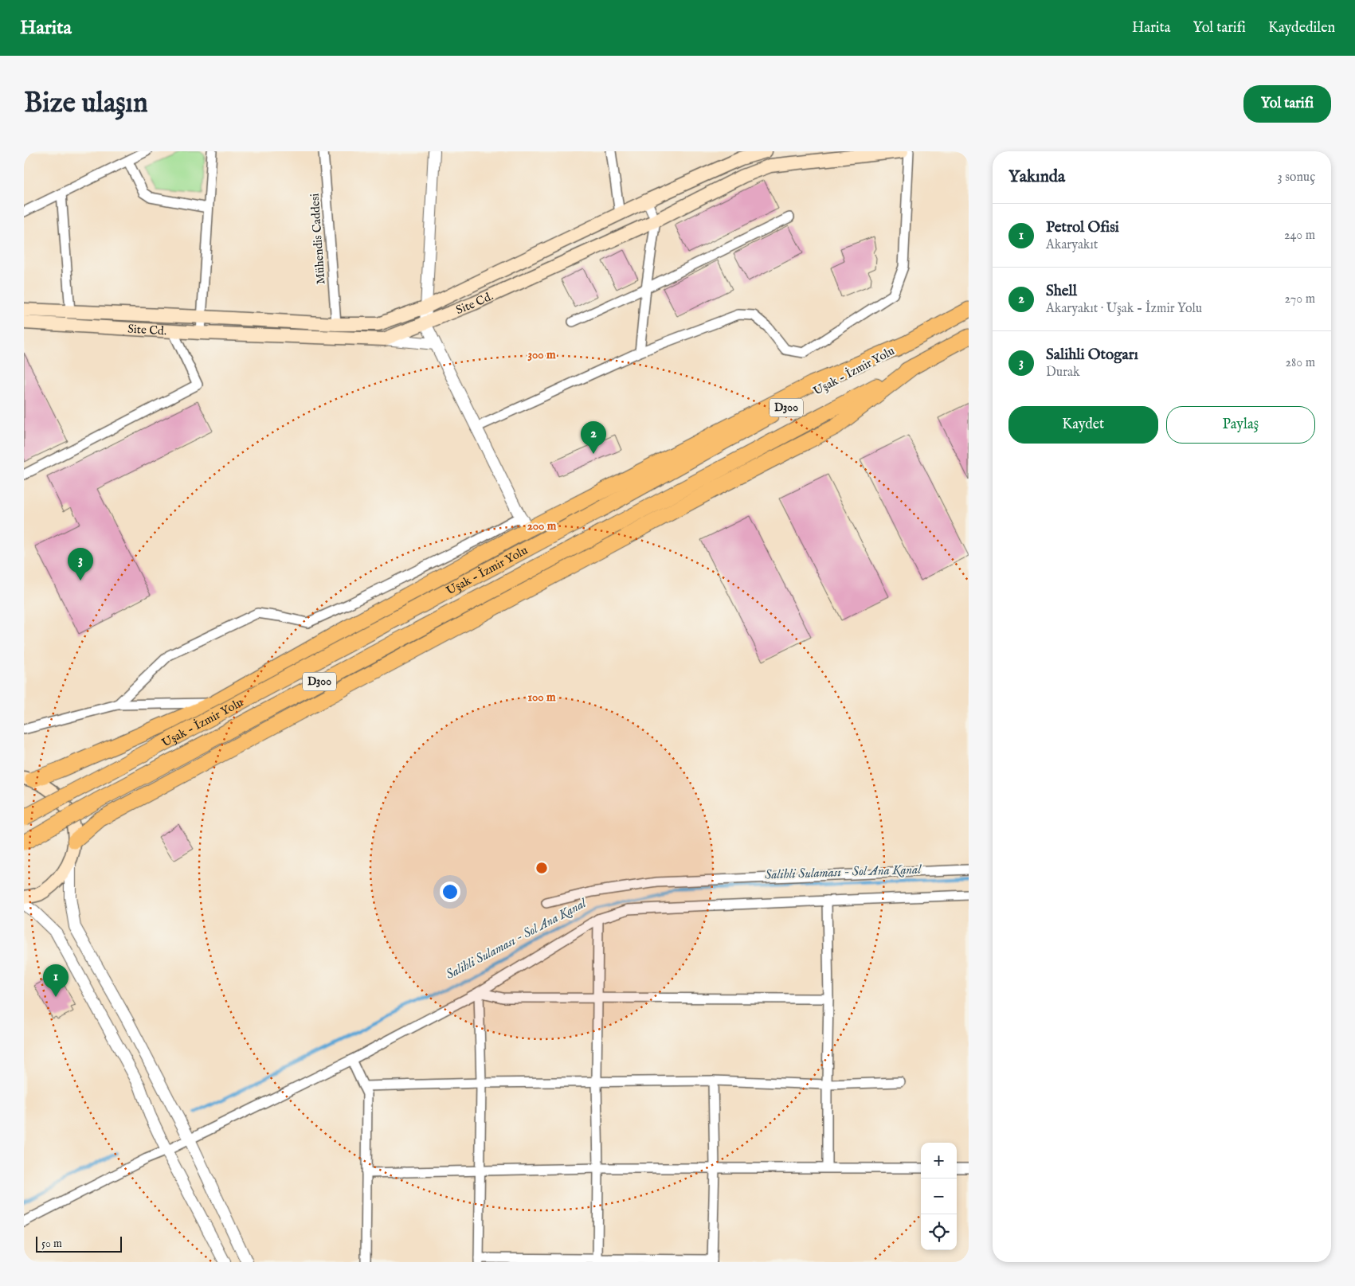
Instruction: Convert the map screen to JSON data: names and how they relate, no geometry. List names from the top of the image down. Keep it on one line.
{"streets":{"highway":["Uşak - İzmir Yolu","D300"],"main road":["Site Cd."],"street":["Mühendis Caddesi"]},"crossings":[["Mühendis Caddesi","Site Cd."]],"water":["Salihli Sulaması - Sol Ana Kanal"],"scale_bar":"50 m","page":{"header":"Harita","nav":["Harita","Yol tarifi","Kaydedilen"],"buttons":["Yol tarifi",["Kaydet","Paylaş"]],"title":"Bize ulaşın","heading":["Yakında","3 sonuç"],"list":[{"mark":"1","name":"Petrol Ofisi","note":"Akaryakıt","value":"240 m"},{"mark":"2","name":"Shell","note":"Akaryakıt · Uşak - İzmir Yolu","value":"270 m"},{"mark":"3","name":"Salihli Otogarı","note":"Durak","value":"280 m"}],"pins":["2","3","1"],"map_buttons":["+","−"],"scale":"50 m"},"rings":["300 m","200 m","100 m"]}
